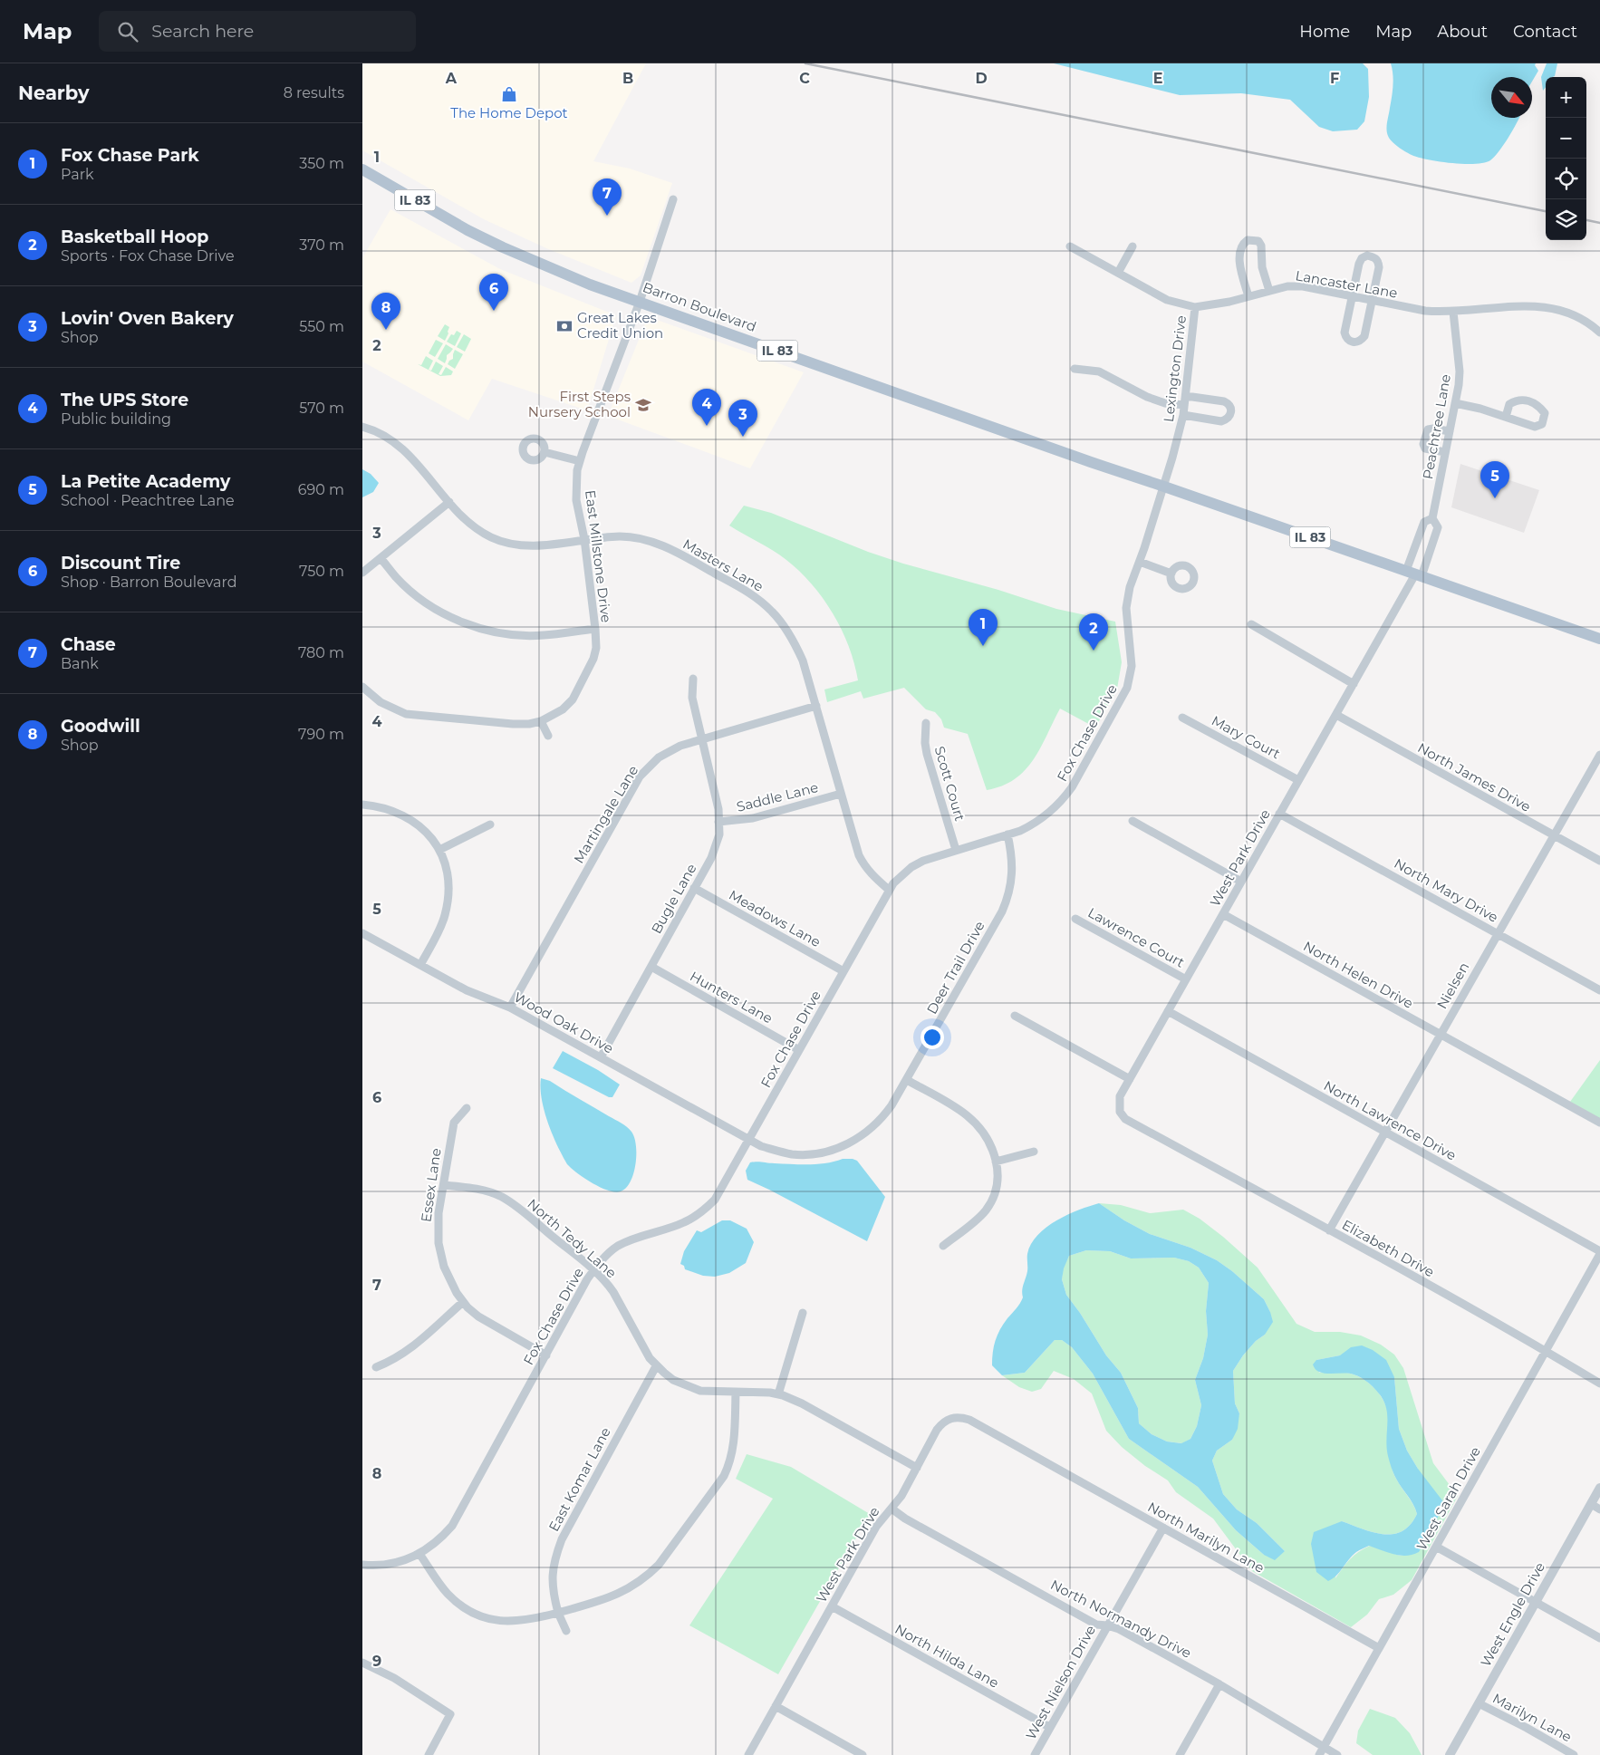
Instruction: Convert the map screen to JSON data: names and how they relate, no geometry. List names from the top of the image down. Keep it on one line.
{"streets":{"main road":["IL 83","Barron Boulevard"],"street":["Lancaster Lane","Lexington Drive","Peachtree Lane","East Millstone Drive","Masters Lane","Fox Chase Drive","Mary Court","North James Drive","Scott Court","Saddle Lane","Martingale Lane","West Park Drive","North Mary Drive","Bugle Lane","Meadows Lane","Lawrence Court","Deer Trail Drive","North Helen Drive","Nielsen","Hunters Lane","Wood Oak Drive","North Lawrence Drive","Essex Lane","North Tedy Lane","Elizabeth Drive","East Komar Lane","West Sarah Drive","North Marilyn Lane","West Engle Drive","North Normandy Drive","North Hilda Lane","West Nielson Drive","Marilyn Lane"]},"crossings":[["IL 83","Barron Boulevard"],["IL 83","Lexington Drive"],["IL 83","Peachtree Lane"],["IL 83","Fox Chase Drive"],["IL 83","West Park Drive"],["Lancaster Lane","Lexington Drive"],["Lancaster Lane","Peachtree Lane"],["Barron Boulevard","Lexington Drive"],["Barron Boulevard","East Millstone Drive"],["Barron Boulevard","Fox Chase Drive"],["Lexington Drive","Fox Chase Drive"],["Peachtree Lane","West Park Drive"],["East Millstone Drive","Masters Lane"],["Masters Lane","Fox Chase Drive"],["Masters Lane","Saddle Lane"],["Masters Lane","Martingale Lane"],["Fox Chase Drive","Scott Court"],["Fox Chase Drive","Meadows Lane"],["Fox Chase Drive","Deer Trail Drive"],["Fox Chase Drive","Hunters Lane"],["Fox Chase Drive","Wood Oak Drive"],["Fox Chase Drive","Essex Lane"],["Fox Chase Drive","North Tedy Lane"],["Mary Court","West Park Drive"],["North James Drive","West Park Drive"],["North James Drive","Nielsen"],["Saddle Lane","Bugle Lane"],["Martingale Lane","Bugle Lane"],["Martingale Lane","Wood Oak Drive"],["West Park Drive","North Mary Drive"],["West Park Drive","Lawrence Court"],["West Park Drive","North Helen Drive"],["West Park Drive","North Lawrence Drive"],["West Park Drive","North Tedy Lane"],["West Park Drive","Elizabeth Drive"],["West Park Drive","North Marilyn Lane"],["West Park Drive","North Normandy Drive"],["West Park Drive","North Hilda Lane"],["North Mary Drive","Nielsen"],["Bugle Lane","Meadows Lane"],["Bugle Lane","Hunters Lane"],["Bugle Lane","Wood Oak Drive"],["Deer Trail Drive","Wood Oak Drive"],["North Helen Drive","Nielsen"],["Nielsen","North Lawrence Drive"],["Nielsen","Elizabeth Drive"],["North Lawrence Drive","West Sarah Drive"],["Essex Lane","North Tedy Lane"],["North Tedy Lane","East Komar Lane"],["Elizabeth Drive","West Sarah Drive"],["West Sarah Drive","North Marilyn Lane"],["West Sarah Drive","North Normandy Drive"],["North Marilyn Lane","West Nielson Drive"],["West Engle Drive","Marilyn Lane"],["North Normandy Drive","West Nielson Drive"],["North Hilda Lane","West Nielson Drive"]],"places":{"shop":["The Home Depot"],"bank":["Great Lakes Credit Union"],"school or university":["First Steps Nursery School"]},"north":"bottom right","page":{"header":"Map","search":"Search here","nav":["Home","Map","About","Contact"],"heading":["Nearby","8 results"],"map_buttons":["+","−"],"list":[{"mark":"1","name":"Fox Chase Park","note":"Park","value":"350 m"},{"mark":"2","name":"Basketball Hoop","note":"Sports · Fox Chase Drive","value":"370 m"},{"mark":"3","name":"Lovin' Oven Bakery","note":"Shop","value":"550 m"},{"mark":"4","name":"The UPS Store","note":"Public building","value":"570 m"},{"mark":"5","name":"La Petite Academy","note":"School · Peachtree Lane","value":"690 m"},{"mark":"6","name":"Discount Tire","note":"Shop · Barron Boulevard","value":"750 m"},{"mark":"7","name":"Chase","note":"Bank","value":"780 m"},{"mark":"8","name":"Goodwill","note":"Shop","value":"790 m"}],"pins":["7","6","8","4","3","5","1","2"]},"grid":{"columns":["A","B","C","D","E","F"],"rows":["1","2","3","4","5","6","7","8","9"]}}
